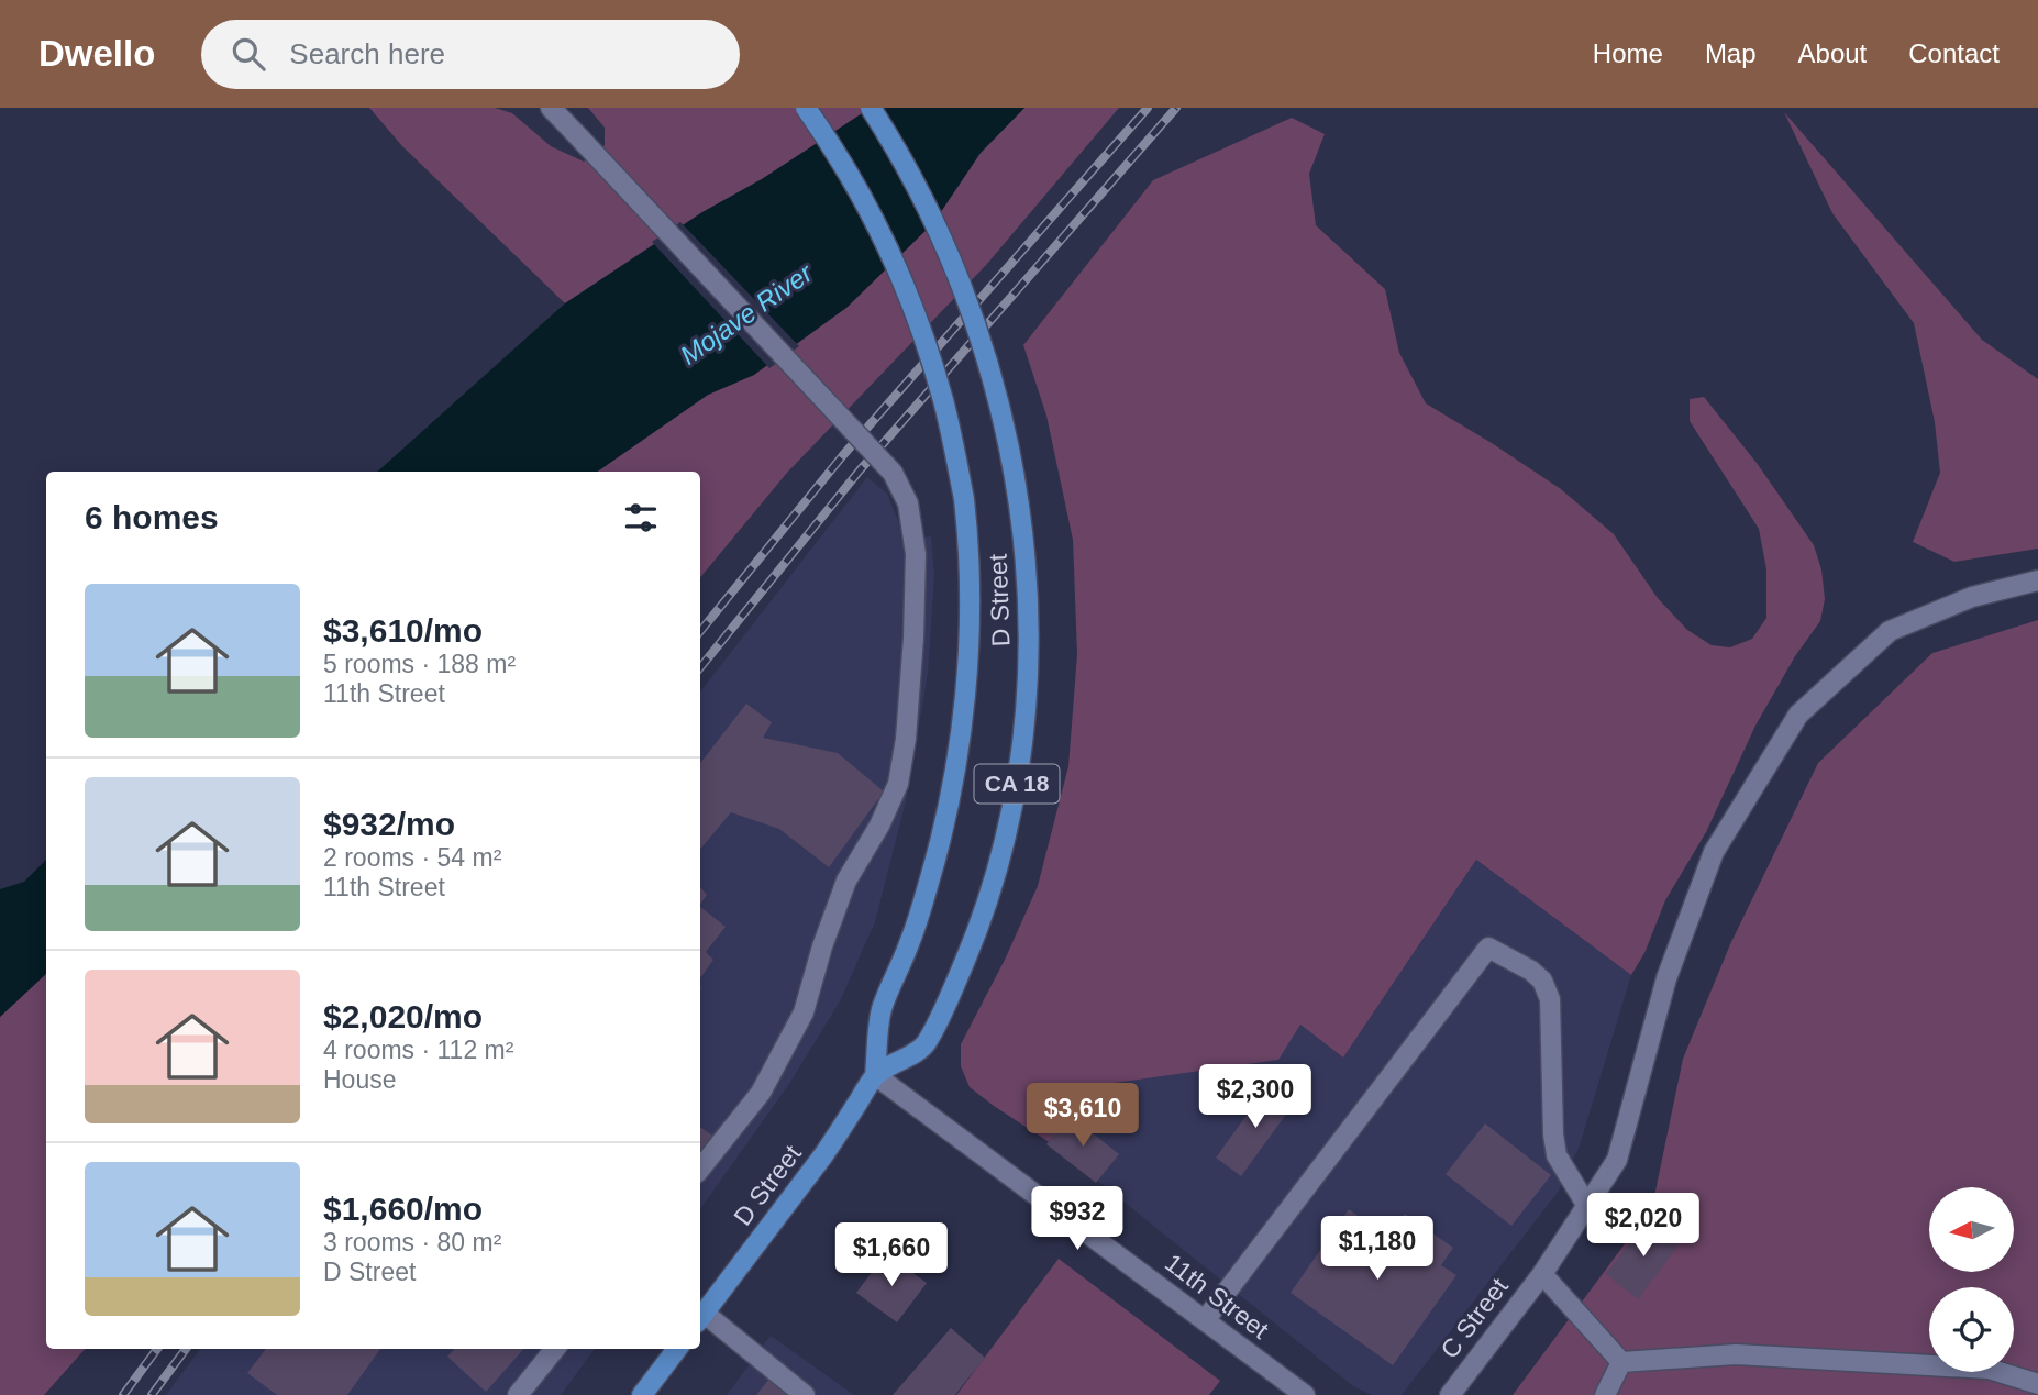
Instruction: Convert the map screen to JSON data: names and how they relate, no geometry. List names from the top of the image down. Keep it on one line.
{"streets":{"main road":["D Street","CA 18"],"street":["11th Street","C Street"]},"crossings":[["D Street","11th Street"]],"water":["Mojave River"],"north":"left","page":{"header":"Dwello","search":"Search here","nav":["Home","Map","About","Contact"],"heading":"6 homes","list":[{"name":"$3,610/mo","note":"5 rooms · 188 m² · 11th Street"},{"name":"$932/mo","note":"2 rooms · 54 m² · 11th Street"},{"name":"$2,020/mo","note":"4 rooms · 112 m² · House"},{"name":"$1,660/mo","note":"3 rooms · 80 m² · D Street"}],"price":["$2,300","$3,610","$932","$2,020","$1,180","$1,660"]}}
